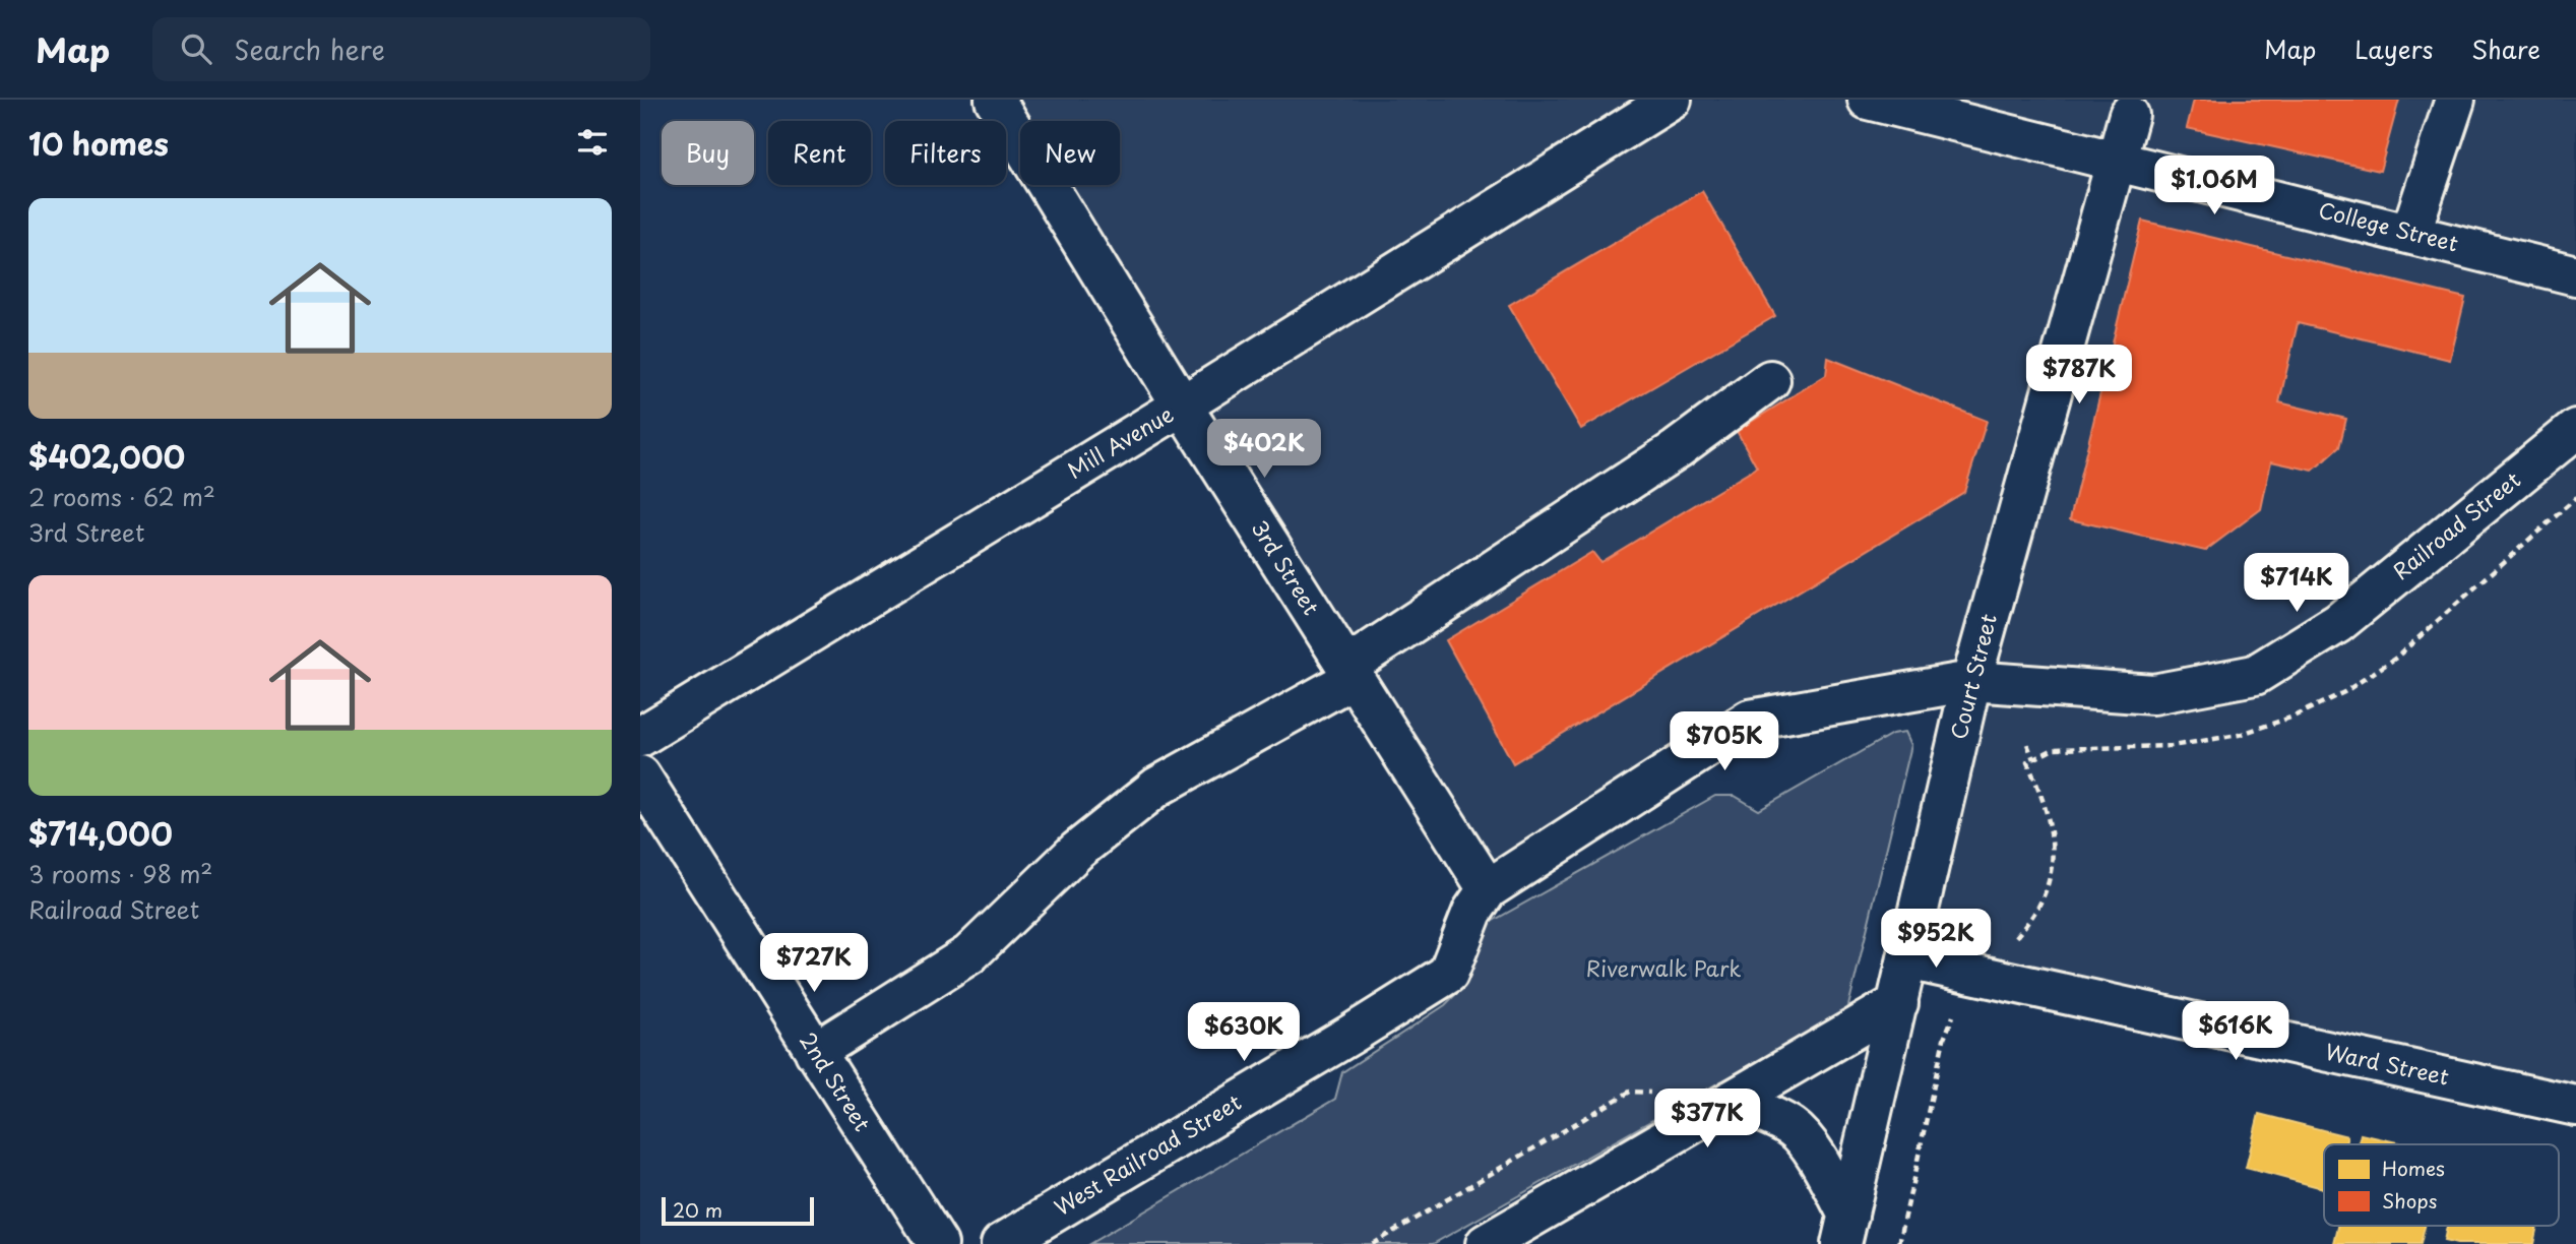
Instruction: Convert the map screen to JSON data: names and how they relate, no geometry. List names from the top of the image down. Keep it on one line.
{"streets":{"street":["College Street","Mill Avenue","Railroad Street","3rd Street","Court Street","Ward Street","2nd Street","West Railroad Street"]},"crossings":[["College Street","Court Street"],["Mill Avenue","3rd Street"],["Railroad Street","Court Street"],["Railroad Street","West Railroad Street"],["3rd Street","West Railroad Street"],["Court Street","Ward Street"],["Court Street","West Railroad Street"]],"parks":["Riverwalk Park"],"legend":["Homes","Shops"],"scale_bar":"20 m","page":{"header":"Map","search":"Search here","nav":["Map","Layers","Share"],"heading":"10 homes","chip":["Buy","Rent","Filters","New"],"price":["$1.06M","$787K","$402K","$714K","$705K","$952K","$727K","$616K","$630K","$377K"],"list":[{"name":"$402,000","note":"2 rooms · 62 m² · 3rd Street"},{"name":"$714,000","note":"3 rooms · 98 m² · Railroad Street"}],"scale":"20 m"}}
